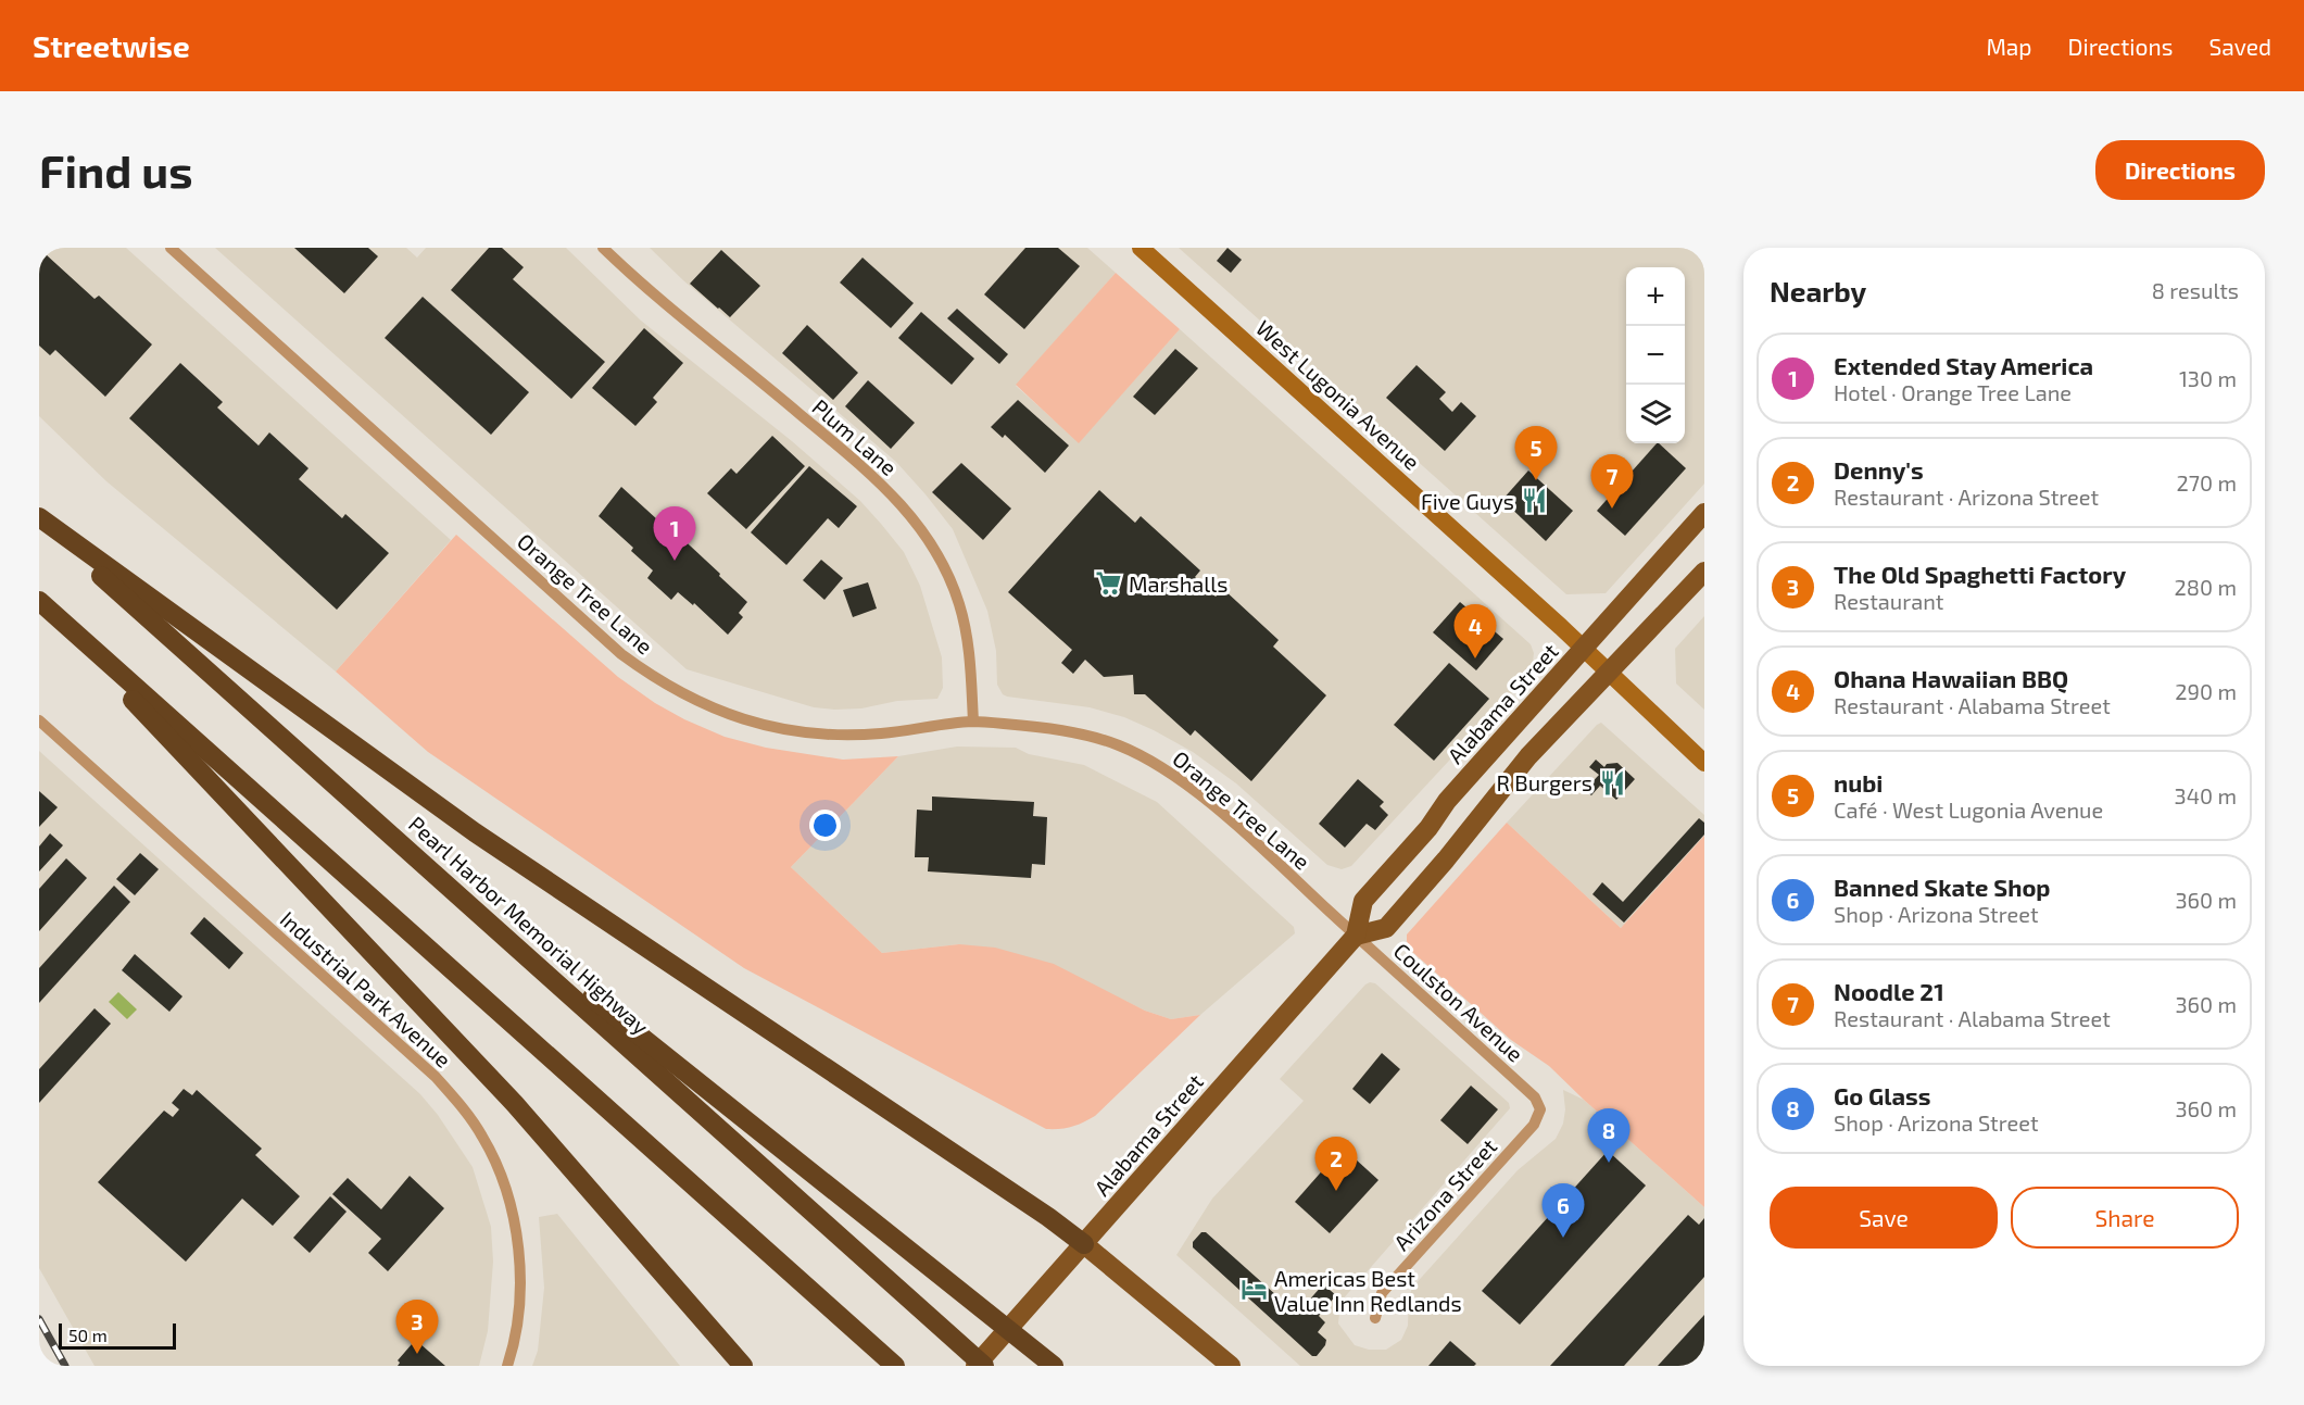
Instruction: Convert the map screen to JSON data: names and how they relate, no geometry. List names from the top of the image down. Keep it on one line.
{"streets":{"highway":["Pearl Harbor Memorial Highway"],"main road":["Alabama Street"],"street":["West Lugonia Avenue","Plum Lane","Orange Tree Lane","Industrial Park Avenue","Coulston Avenue","Arizona Street"]},"crossings":[["West Lugonia Avenue","Alabama Street"],["Plum Lane","Orange Tree Lane"],["Orange Tree Lane","Alabama Street"],["Orange Tree Lane","Coulston Avenue"],["Alabama Street","Coulston Avenue"],["Coulston Avenue","Arizona Street"]],"places":{"restaurant":["Five Guys","R Burgers"],"supermarket":["Marshalls"],"hotel":["Americas Best Value Inn Redlands"]},"scale_bar":"50 m","page":{"header":"Streetwise","nav":["Map","Directions","Saved"],"buttons":["Directions",["Save","Share"]],"title":"Find us","heading":["Nearby","8 results"],"map_buttons":["+","−"],"list":[{"mark":"1","name":"Extended Stay America","note":"Hotel · Orange Tree Lane","value":"130 m"},{"mark":"2","name":"Denny's","note":"Restaurant · Arizona Street","value":"270 m"},{"mark":"3","name":"The Old Spaghetti Factory","note":"Restaurant","value":"280 m"},{"mark":"4","name":"Ohana Hawaiian BBQ","note":"Restaurant · Alabama Street","value":"290 m"},{"mark":"5","name":"nubi","note":"Café · West Lugonia Avenue","value":"340 m"},{"mark":"6","name":"Banned Skate Shop","note":"Shop · Arizona Street","value":"360 m"},{"mark":"7","name":"Noodle 21","note":"Restaurant · Alabama Street","value":"360 m"},{"mark":"8","name":"Go Glass","note":"Shop · Arizona Street","value":"360 m"}],"pins":["5","7","1","4","8","2","6","3"],"scale":"50 m"}}
